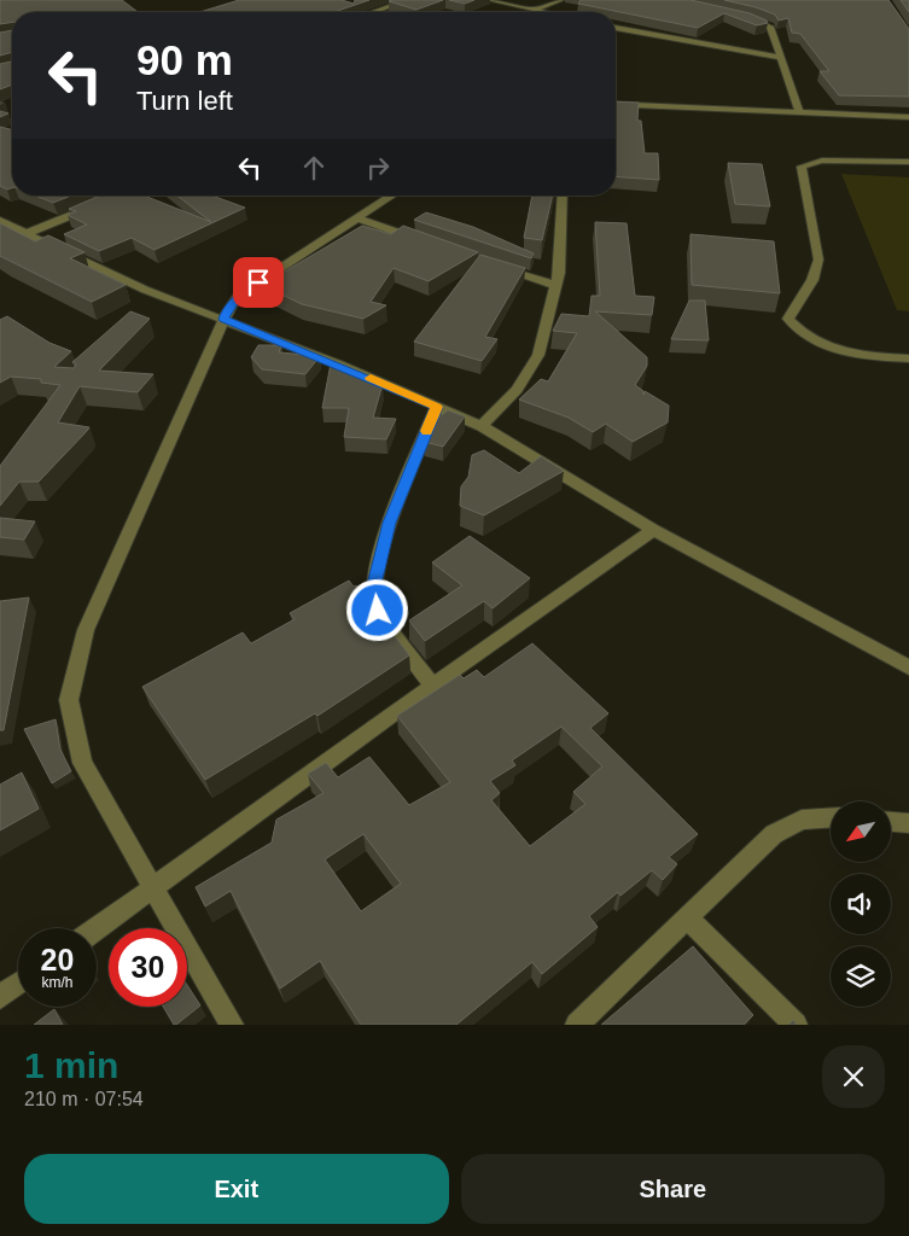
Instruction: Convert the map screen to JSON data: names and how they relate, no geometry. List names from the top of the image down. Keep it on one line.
{"north":"bottom left","page":{"turn":["90 m","Turn left"],"speed":"20 km/h","limit":"30","heading":["1 min","210 m · 07:54"],"buttons":["Exit","Share"]}}
